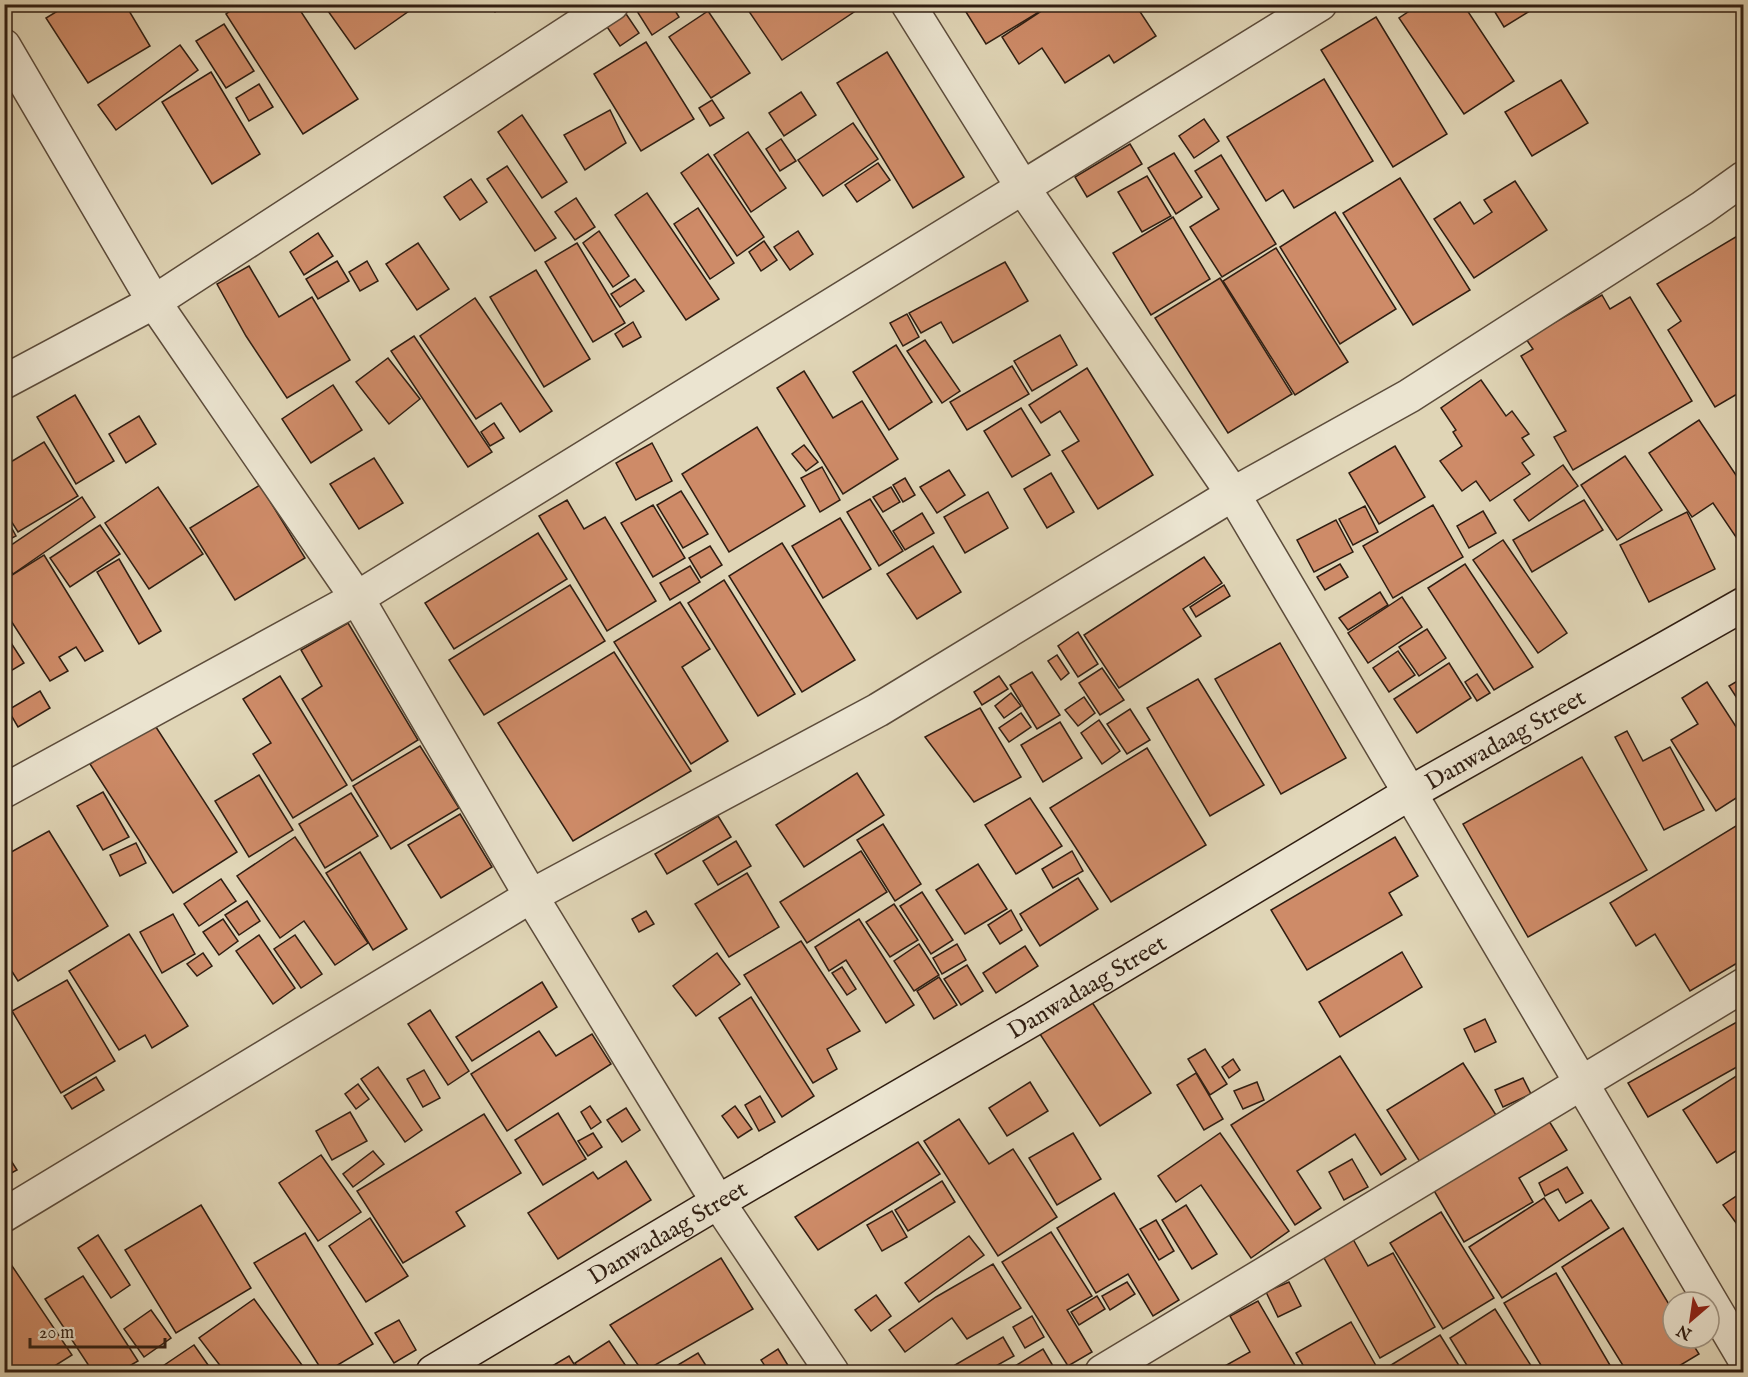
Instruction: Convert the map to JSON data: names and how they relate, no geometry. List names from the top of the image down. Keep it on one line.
{"streets":{"street":["Danwadaag Street"]},"scale_bar":"20 m","north":"bottom left"}
